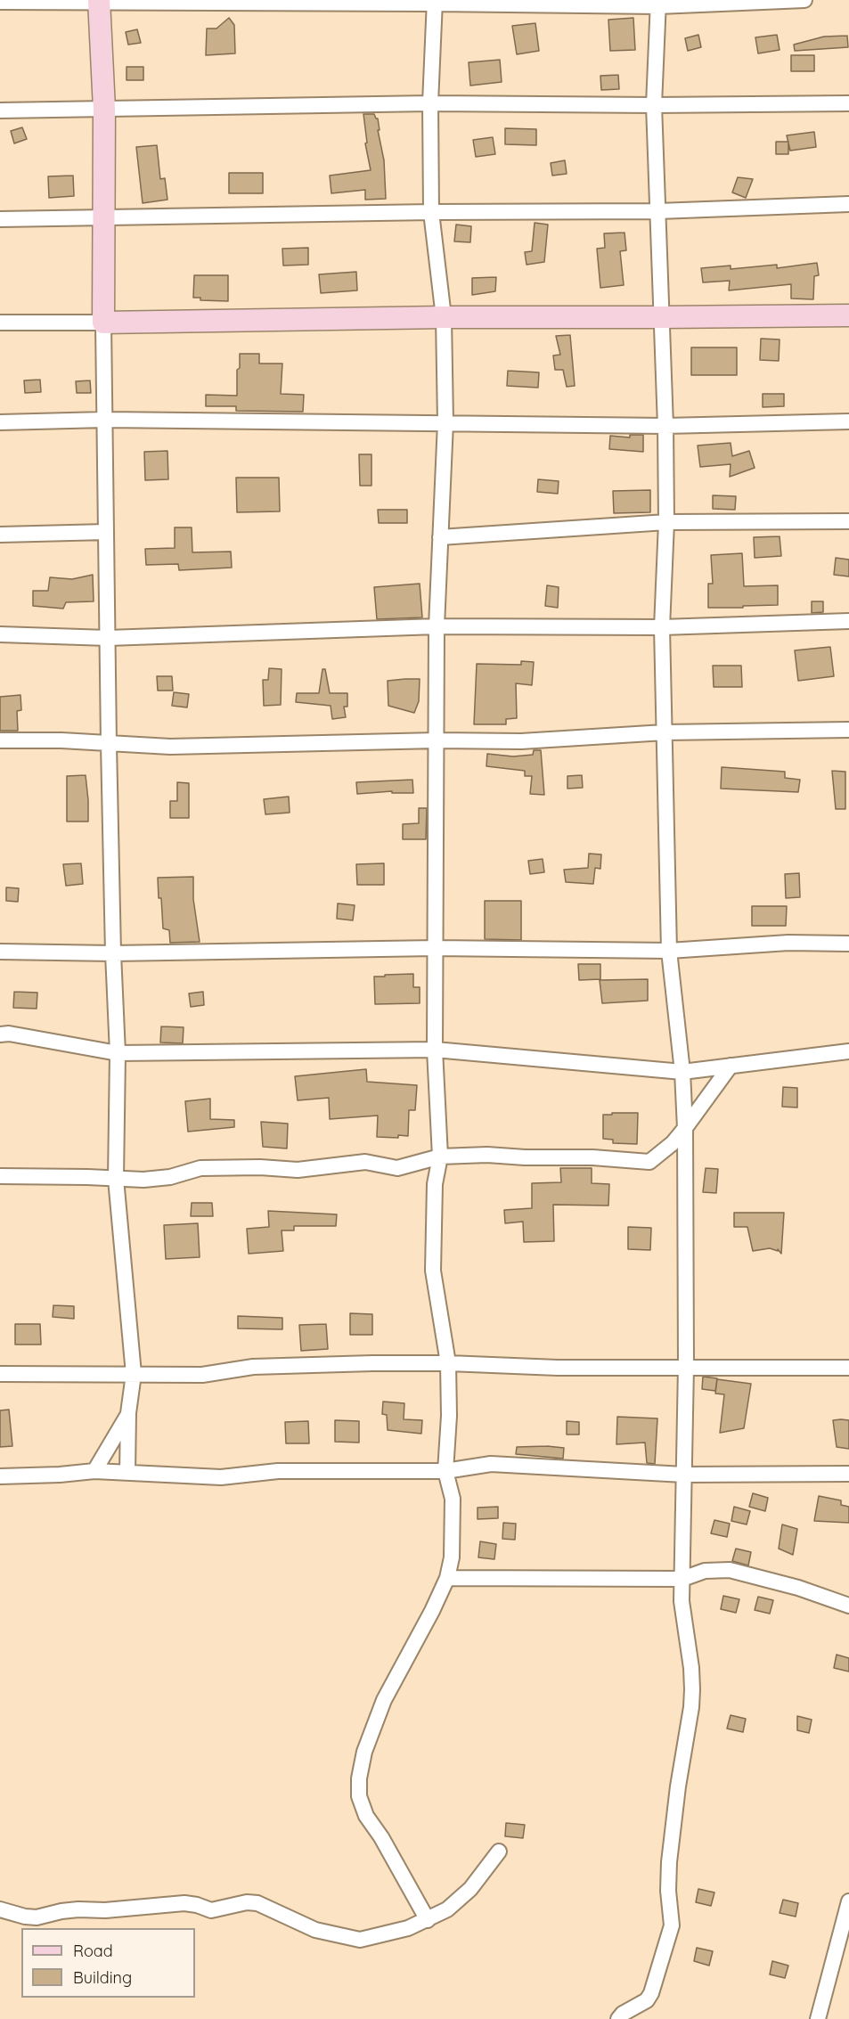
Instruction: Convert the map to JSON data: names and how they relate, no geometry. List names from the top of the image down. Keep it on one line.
{"legend":["Road","Building"]}
